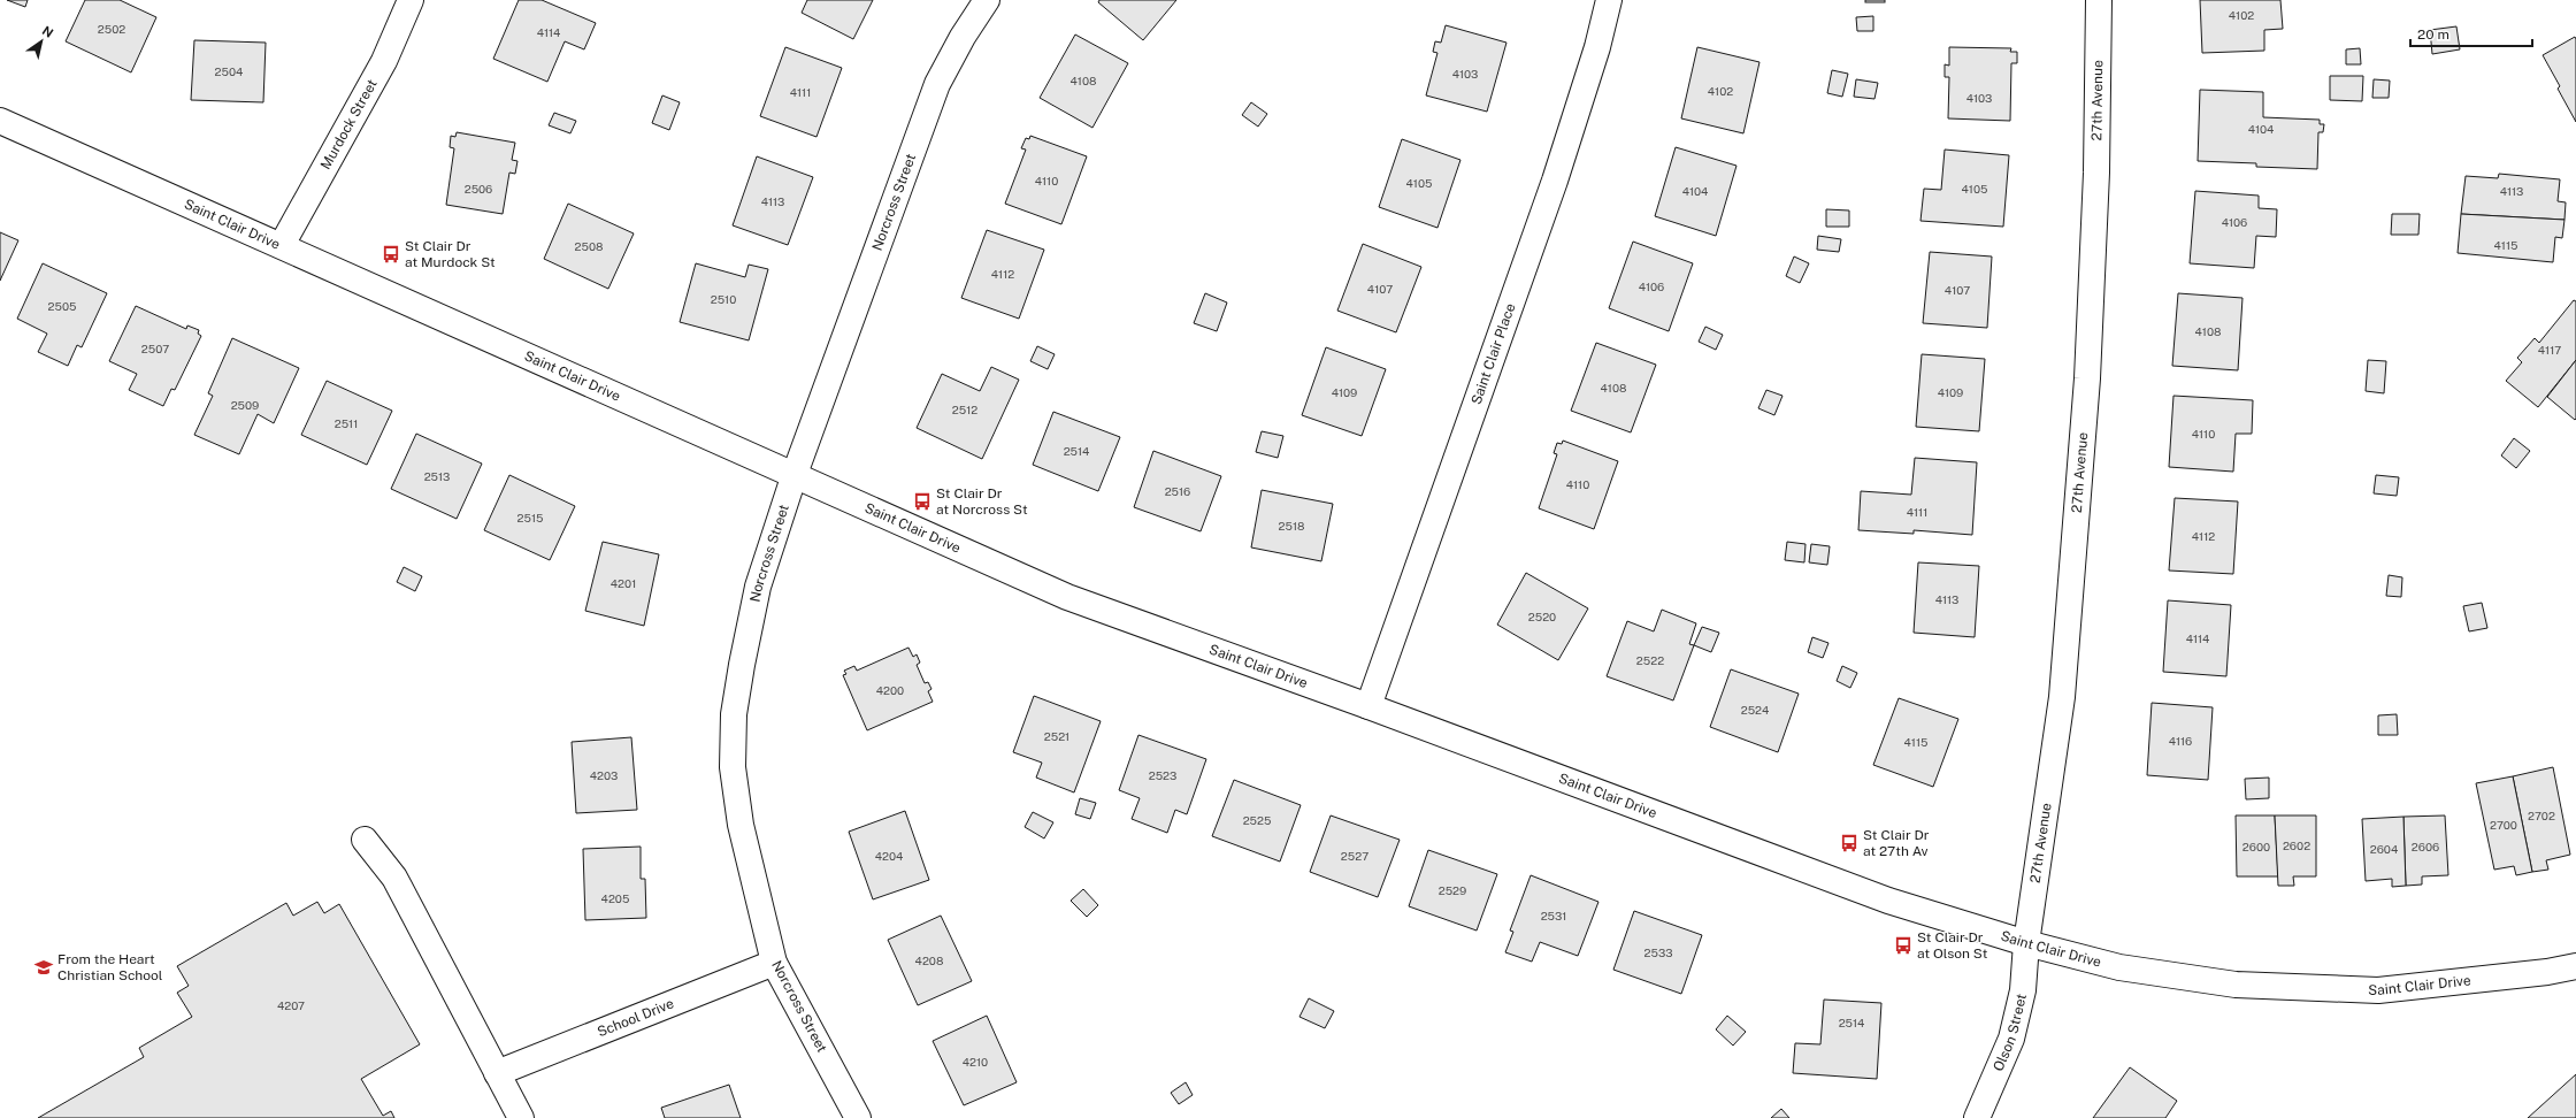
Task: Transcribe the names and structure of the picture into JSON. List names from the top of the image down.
{
  "streets": {
    "street": [
      "27th Avenue",
      "Murdock Street",
      "Norcross Street",
      "Saint Clair Drive",
      "Saint Clair Place",
      "School Drive",
      "Olson Street"
    ]
  },
  "crossings": [
    ["27th Avenue", "Saint Clair Drive"],
    ["27th Avenue", "Olson Street"],
    ["Murdock Street", "Saint Clair Drive"],
    ["Norcross Street", "Saint Clair Drive"],
    ["Norcross Street", "School Drive"],
    ["Saint Clair Drive", "Saint Clair Place"],
    ["Saint Clair Drive", "Olson Street"]
  ],
  "places": {
    "bus stop": [
      "St Clair Dr at Murdock St",
      "St Clair Dr at Norcross St",
      "St Clair Dr at 27th Av",
      "St Clair Dr at Olson St"
    ],
    "school or university": ["From the Heart Christian School"]
  },
  "house_numbers": [
    "4102",
    "2502",
    "4114",
    "2504",
    "4103",
    "4108",
    "4102",
    "4111",
    "4103",
    "4104",
    "4110",
    "4105",
    "2506",
    "4105",
    "4104",
    "4113",
    "4113",
    "4106",
    "4115",
    "2508",
    "4112",
    "4106",
    "4107",
    "4107",
    "2510",
    "2505",
    "4108",
    "2507",
    "4117",
    "4108",
    "4109",
    "4109",
    "2509",
    "2512",
    "2511",
    "4110",
    "2514",
    "2513",
    "4110",
    "2516",
    "4111",
    "2515",
    "2518",
    "4112",
    "4201",
    "4113",
    "2520",
    "4114",
    "2522",
    "4200",
    "2524",
    "2521",
    "4116",
    "4115",
    "4203",
    "2523",
    "2702",
    "2525",
    "2700",
    "2602",
    "2600",
    "2606",
    "2604",
    "4204",
    "2527",
    "2529",
    "4205",
    "2531",
    "2533",
    "4208",
    "4207",
    "2514",
    "4210"
  ],
  "scale_bar": "20 m",
  "north": "top right"
}
